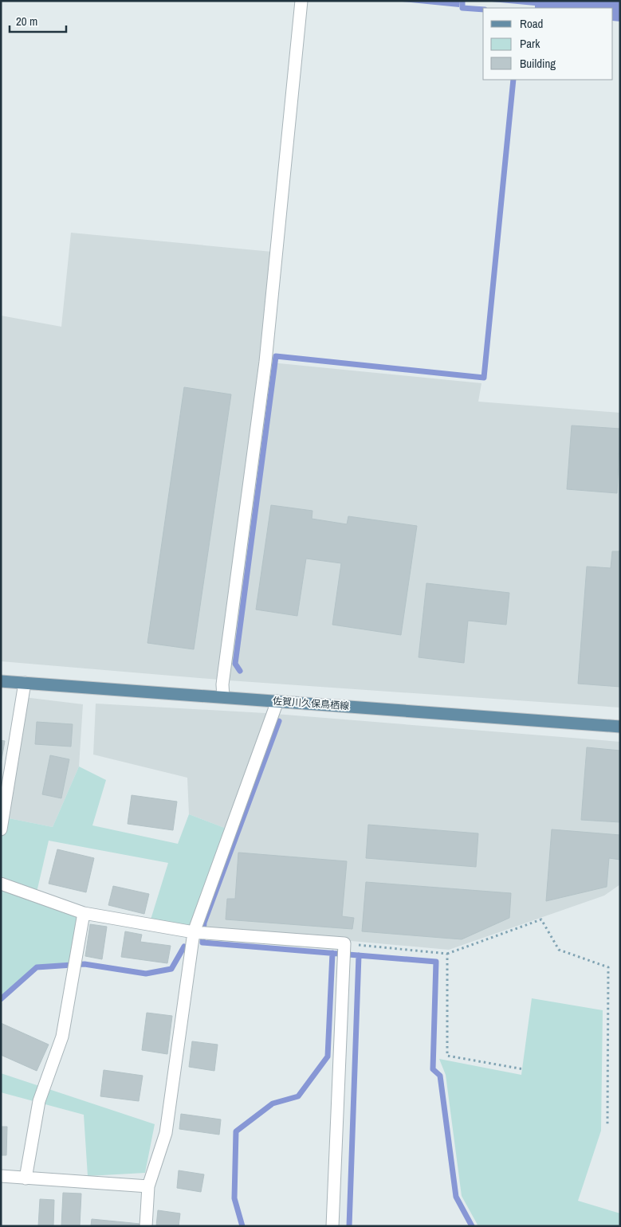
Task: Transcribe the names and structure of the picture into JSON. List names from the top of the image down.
{
  "streets": {
    "main road": ["佐賀川久保鳥栖線"]
  },
  "legend": ["Road", "Park", "Building"],
  "scale_bar": "20 m"
}
